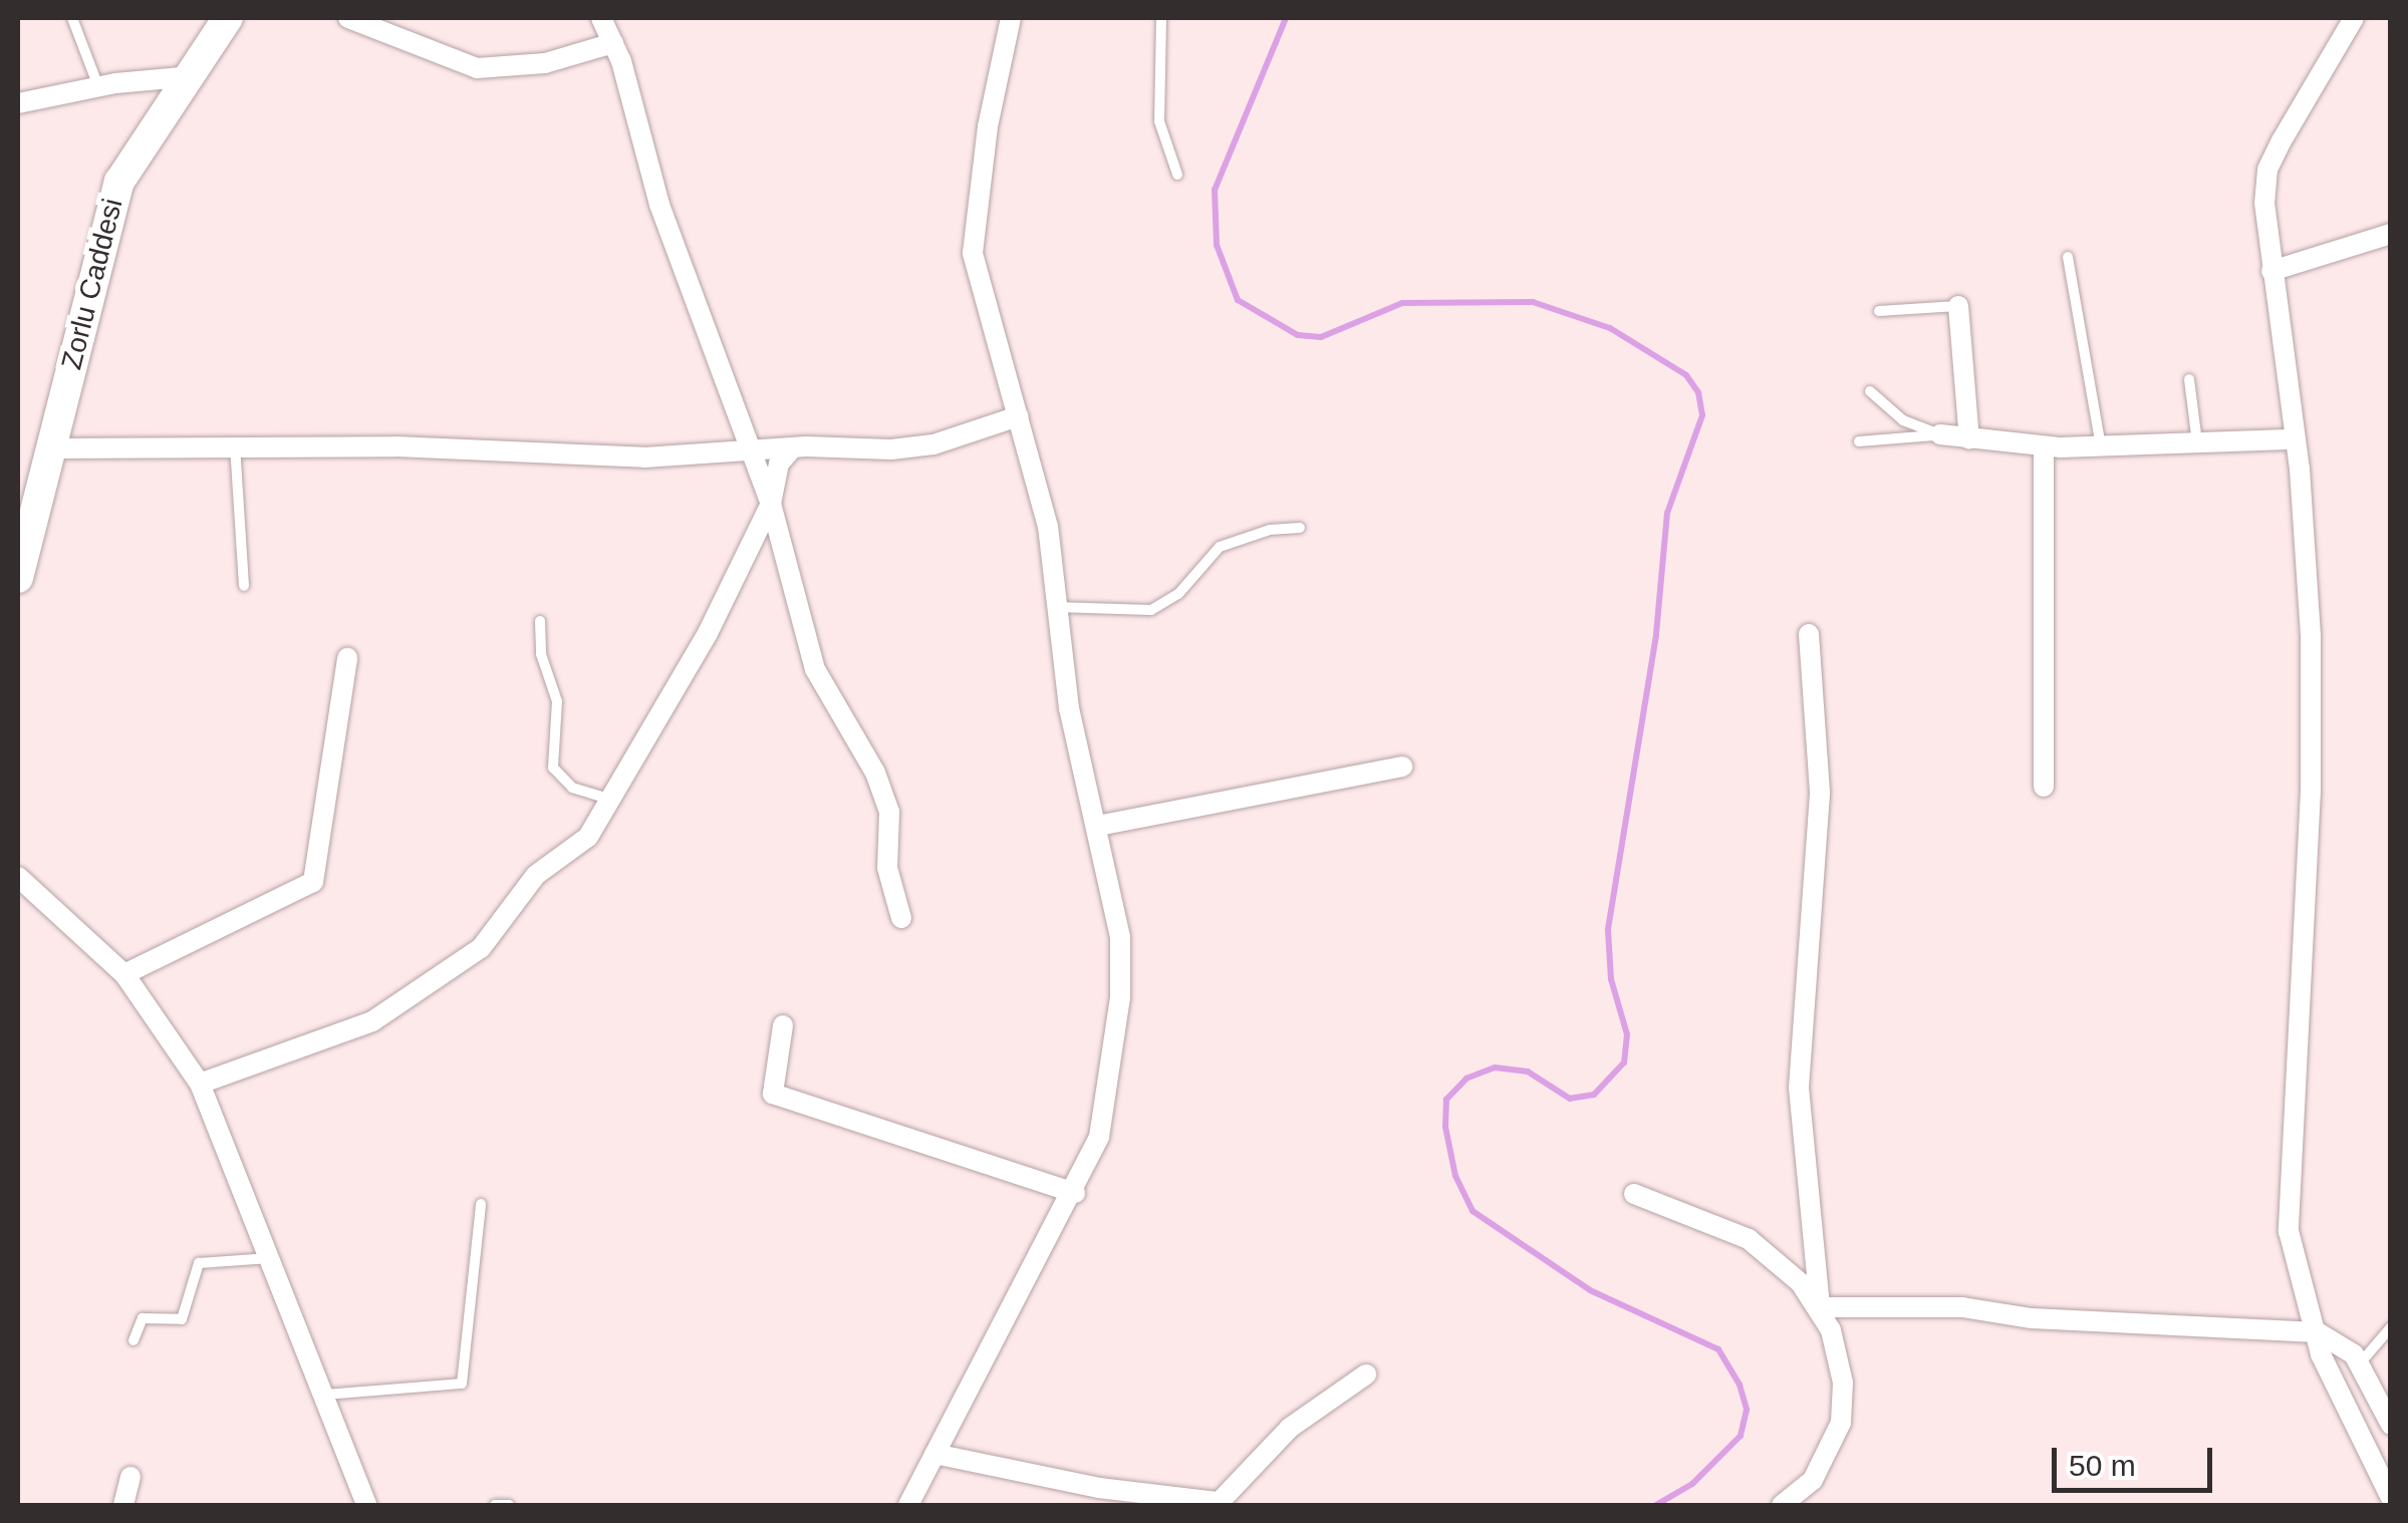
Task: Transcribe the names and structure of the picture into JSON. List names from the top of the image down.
{
  "streets": {
    "street": ["Zorlu Caddesi"]
  },
  "scale_bar": "50 m"
}
